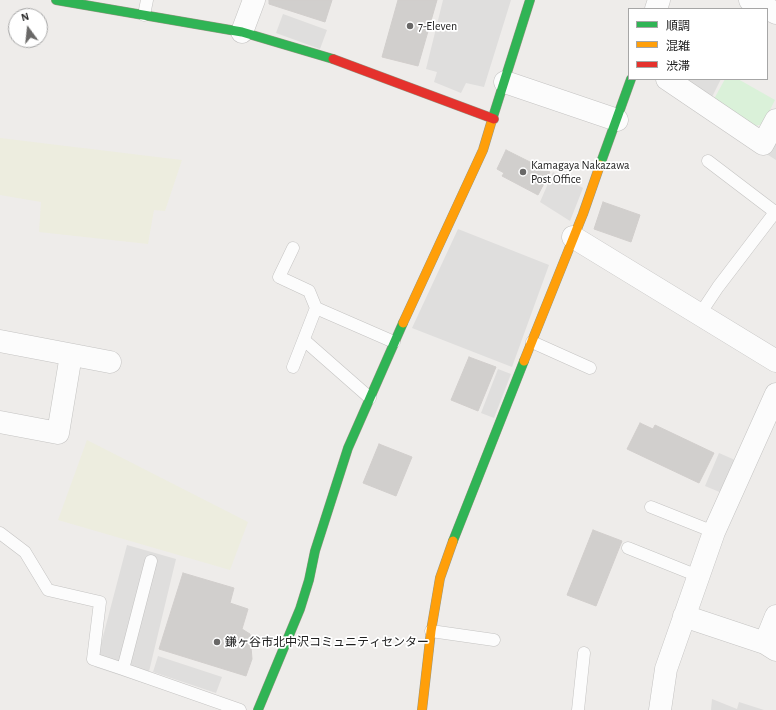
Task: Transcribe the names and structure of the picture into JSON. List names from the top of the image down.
{
  "places": ["7-Eleven", "Kamagaya Nakazawa Post Office", "鎌ヶ谷市北中沢コミュニティセンター"],
  "legend": ["順調", "混雑", "渋滞"],
  "north": "top"
}
